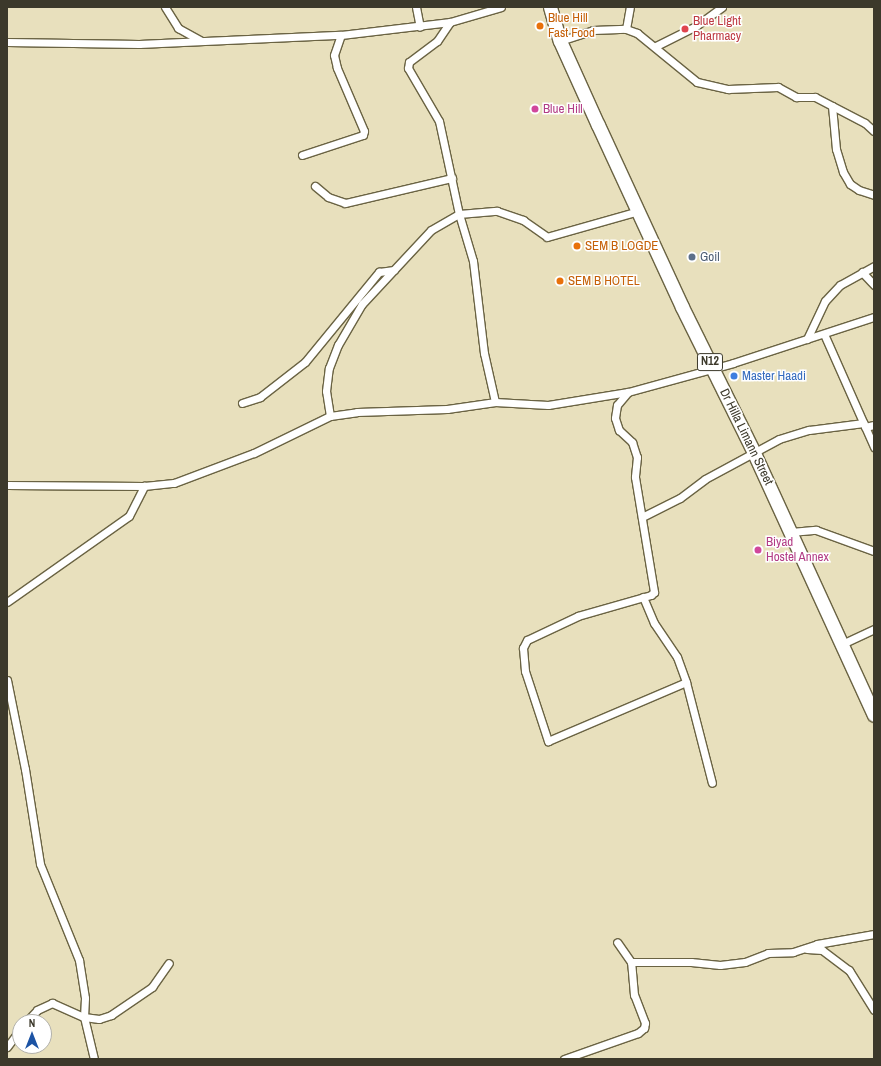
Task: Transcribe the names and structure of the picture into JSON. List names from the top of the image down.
{
  "streets": {
    "highway": ["N12", "Dr Hilla Limann Street"]
  },
  "places": [
    "Blue Hill Fast Food",
    "Blue Light Pharmacy",
    "Blue Hill",
    "SEM B LOGDE",
    "Goil",
    "SEM B HOTEL",
    "Master Haadi",
    "Biyad Hostel Annex"
  ],
  "north": "top"
}
